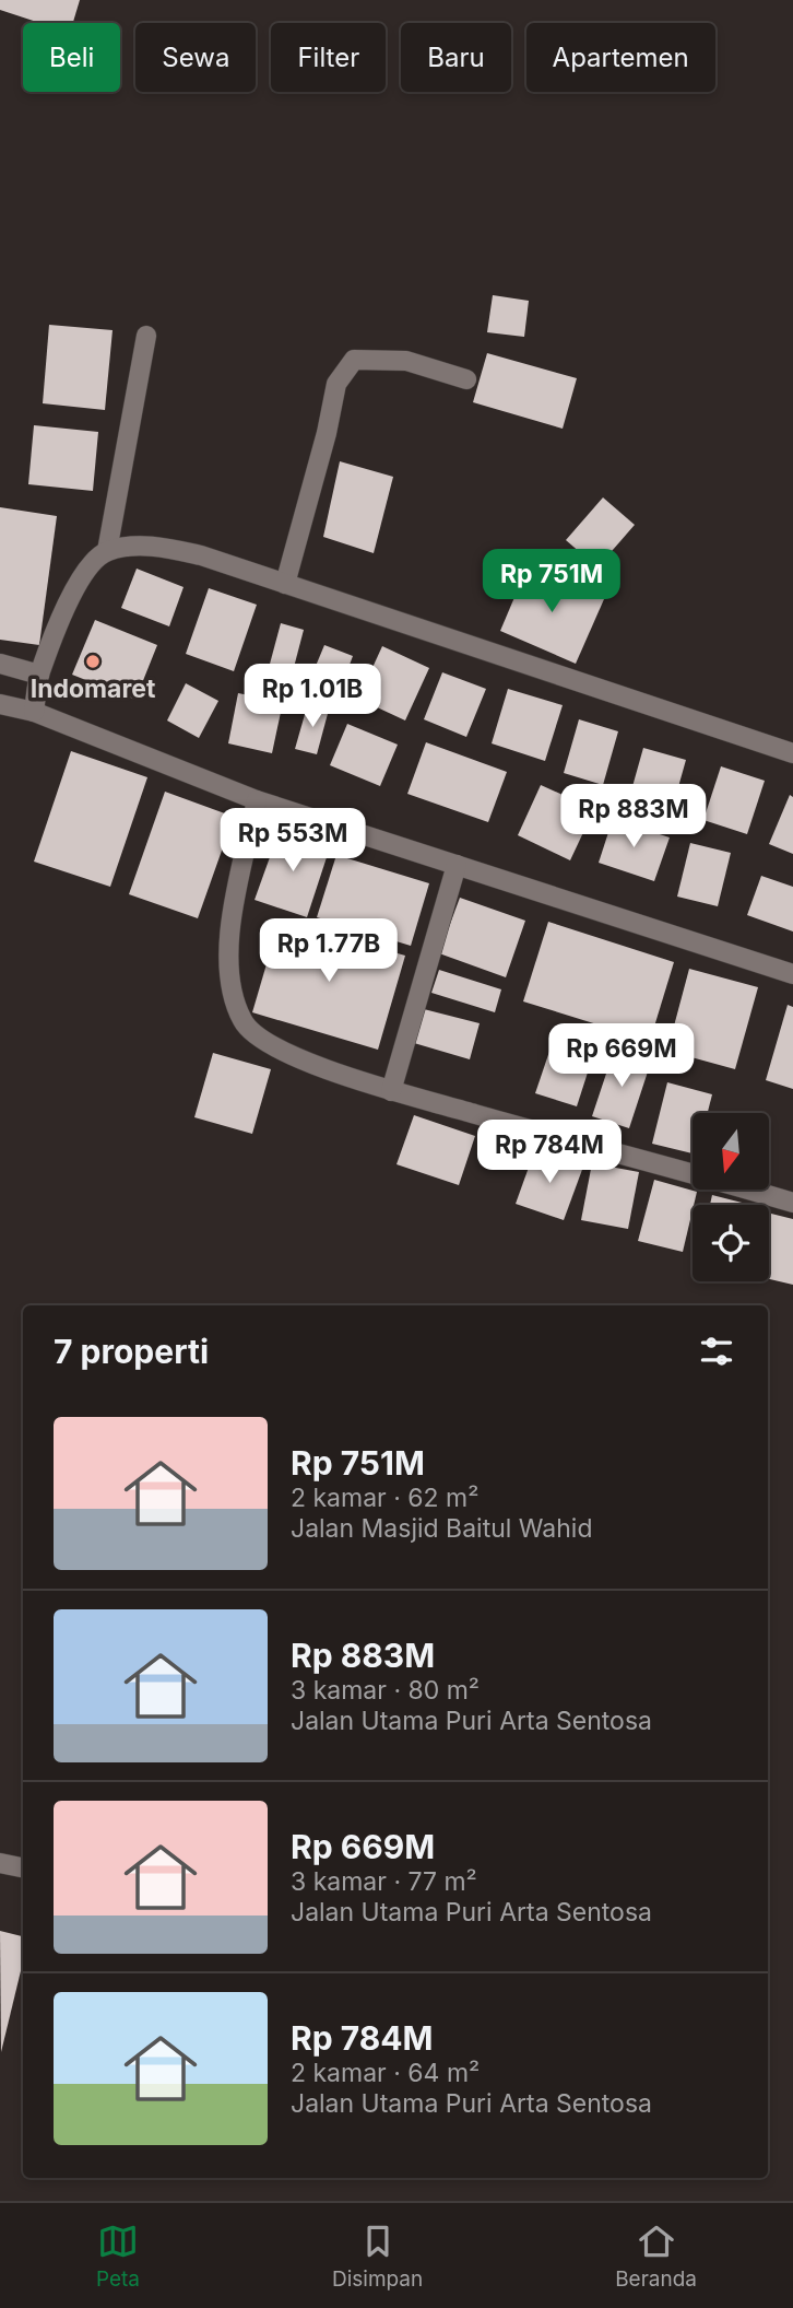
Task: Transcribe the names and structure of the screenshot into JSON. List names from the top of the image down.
{
  "places": ["Indomaret"],
  "north": "bottom",
  "page": {
    "chip": [
      "Beli",
      "Sewa",
      "Filter",
      "Baru",
      "Apartemen"
    ],
    "price": [
      "Rp 751M",
      "Rp 1.01B",
      "Rp 883M",
      "Rp 553M",
      "Rp 1.77B",
      "Rp 669M",
      "Rp 784M"
    ],
    "heading": "7 properti",
    "list": [
      {
        "name": "Rp 751M",
        "note": "2 kamar · 62 m² · Jalan Masjid Baitul Wahid"
      },
      {
        "name": "Rp 883M",
        "note": "3 kamar · 80 m² · Jalan Utama Puri Arta Sentosa"
      },
      {
        "name": "Rp 669M",
        "note": "3 kamar · 77 m² · Jalan Utama Puri Arta Sentosa"
      },
      {
        "name": "Rp 784M",
        "note": "2 kamar · 64 m² · Jalan Utama Puri Arta Sentosa"
      }
    ],
    "tabs": ["Peta", "Disimpan", "Beranda"]
  }
}
